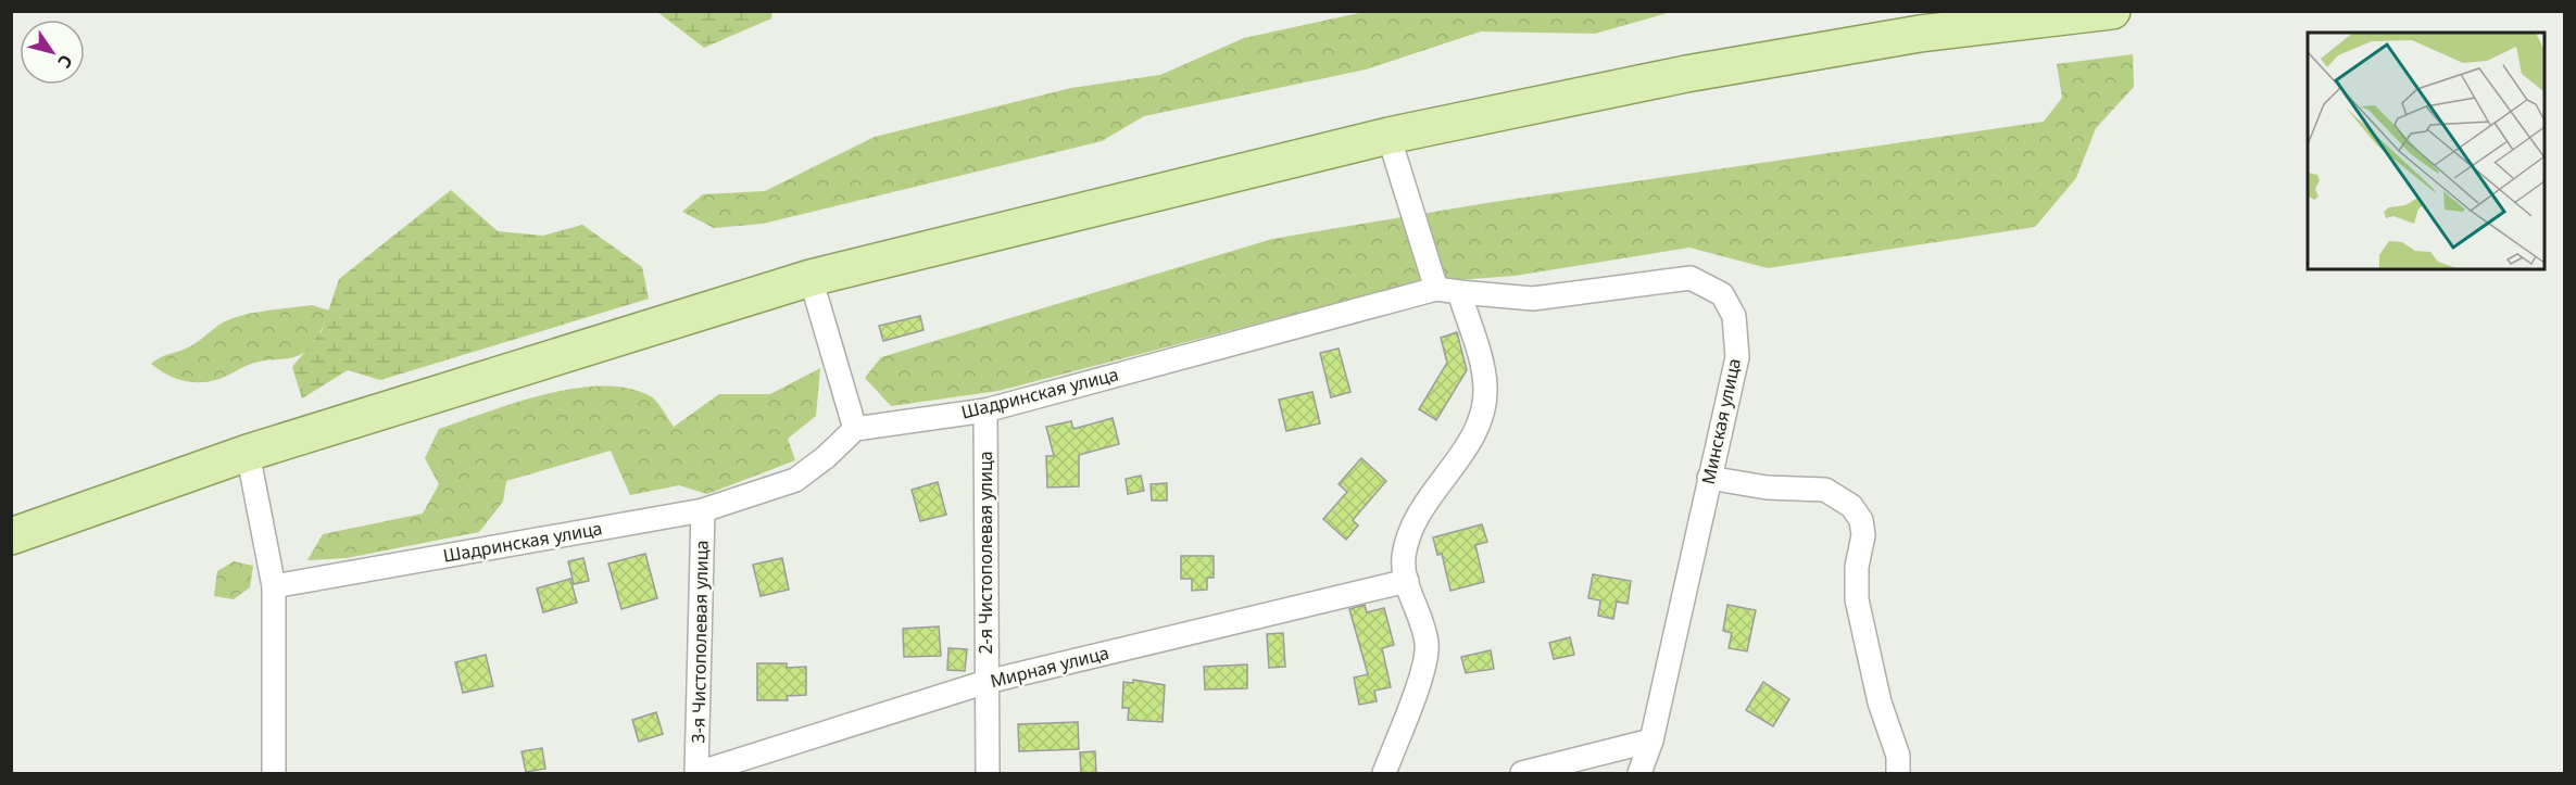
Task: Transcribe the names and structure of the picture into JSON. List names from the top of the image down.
{
  "streets": {
    "street": [
      "Шадринская улица",
      "Минская улица",
      "2-я Чистополевая улица",
      "3-я Чистополевая улица",
      "Мирная улица"
    ]
  },
  "crossings": [
    ["Шадринская улица", "Минская улица"],
    ["Шадринская улица", "2-я Чистополевая улица"],
    ["Шадринская улица", "3-я Чистополевая улица"],
    ["2-я Чистополевая улица", "Мирная улица"],
    ["3-я Чистополевая улица", "Мирная улица"]
  ],
  "north": "bottom right"
}
